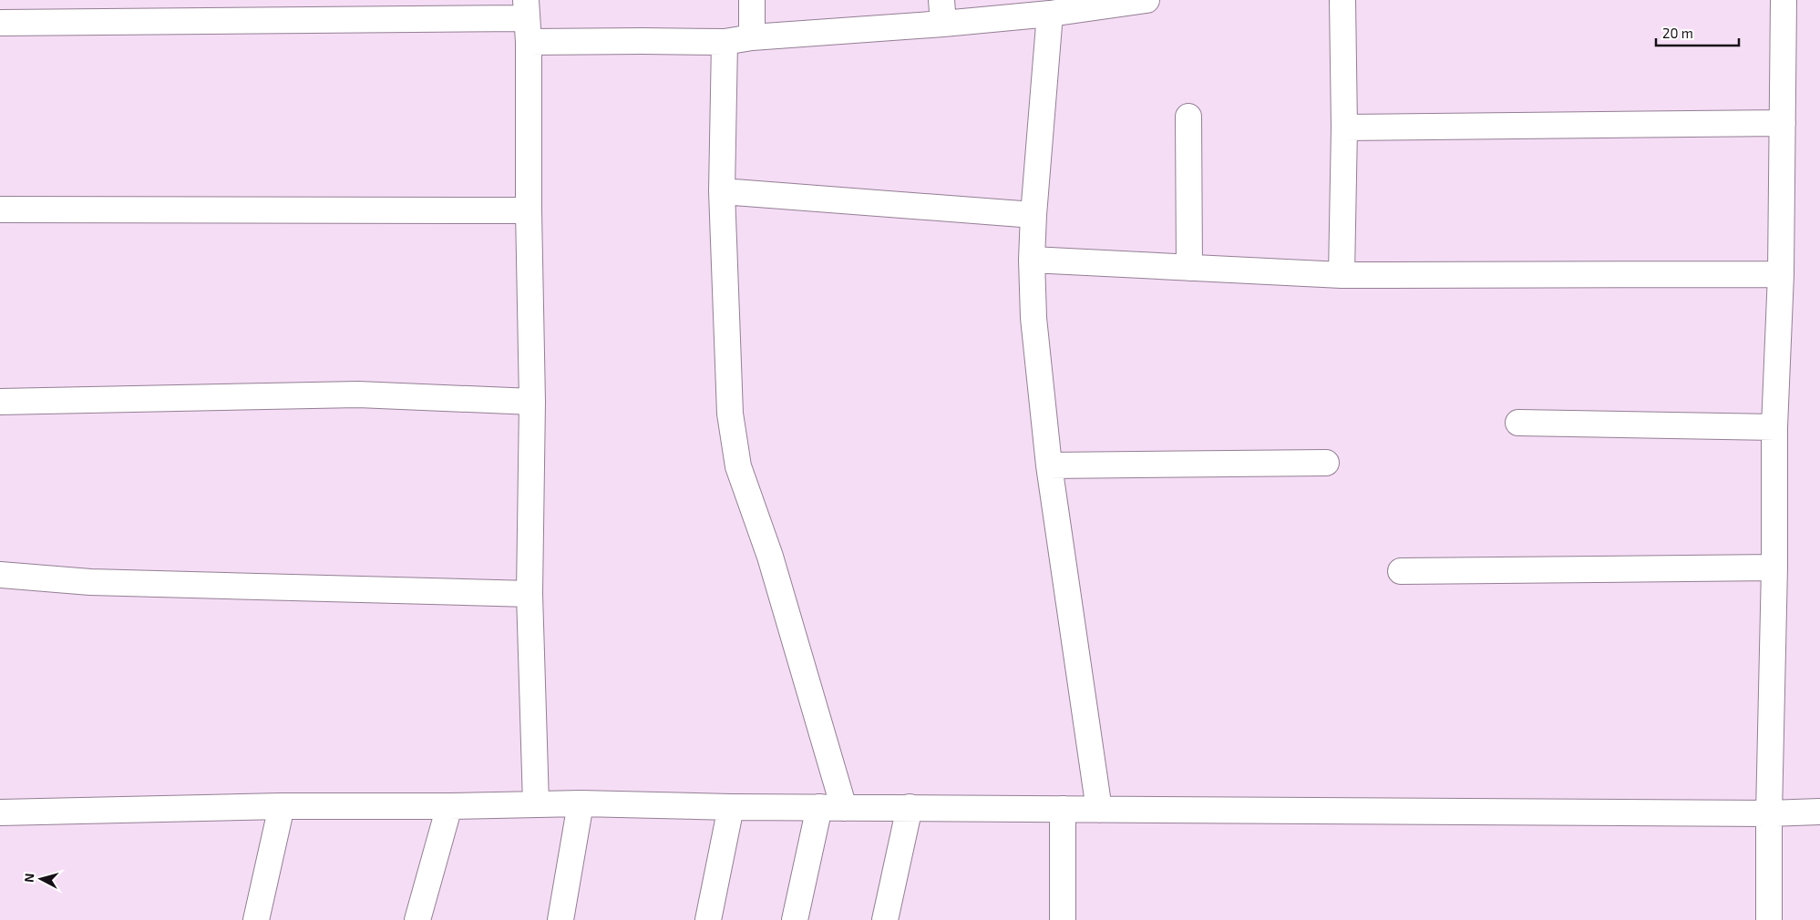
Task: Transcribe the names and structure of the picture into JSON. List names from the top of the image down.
{
  "scale_bar": "20 m",
  "north": "left"
}
